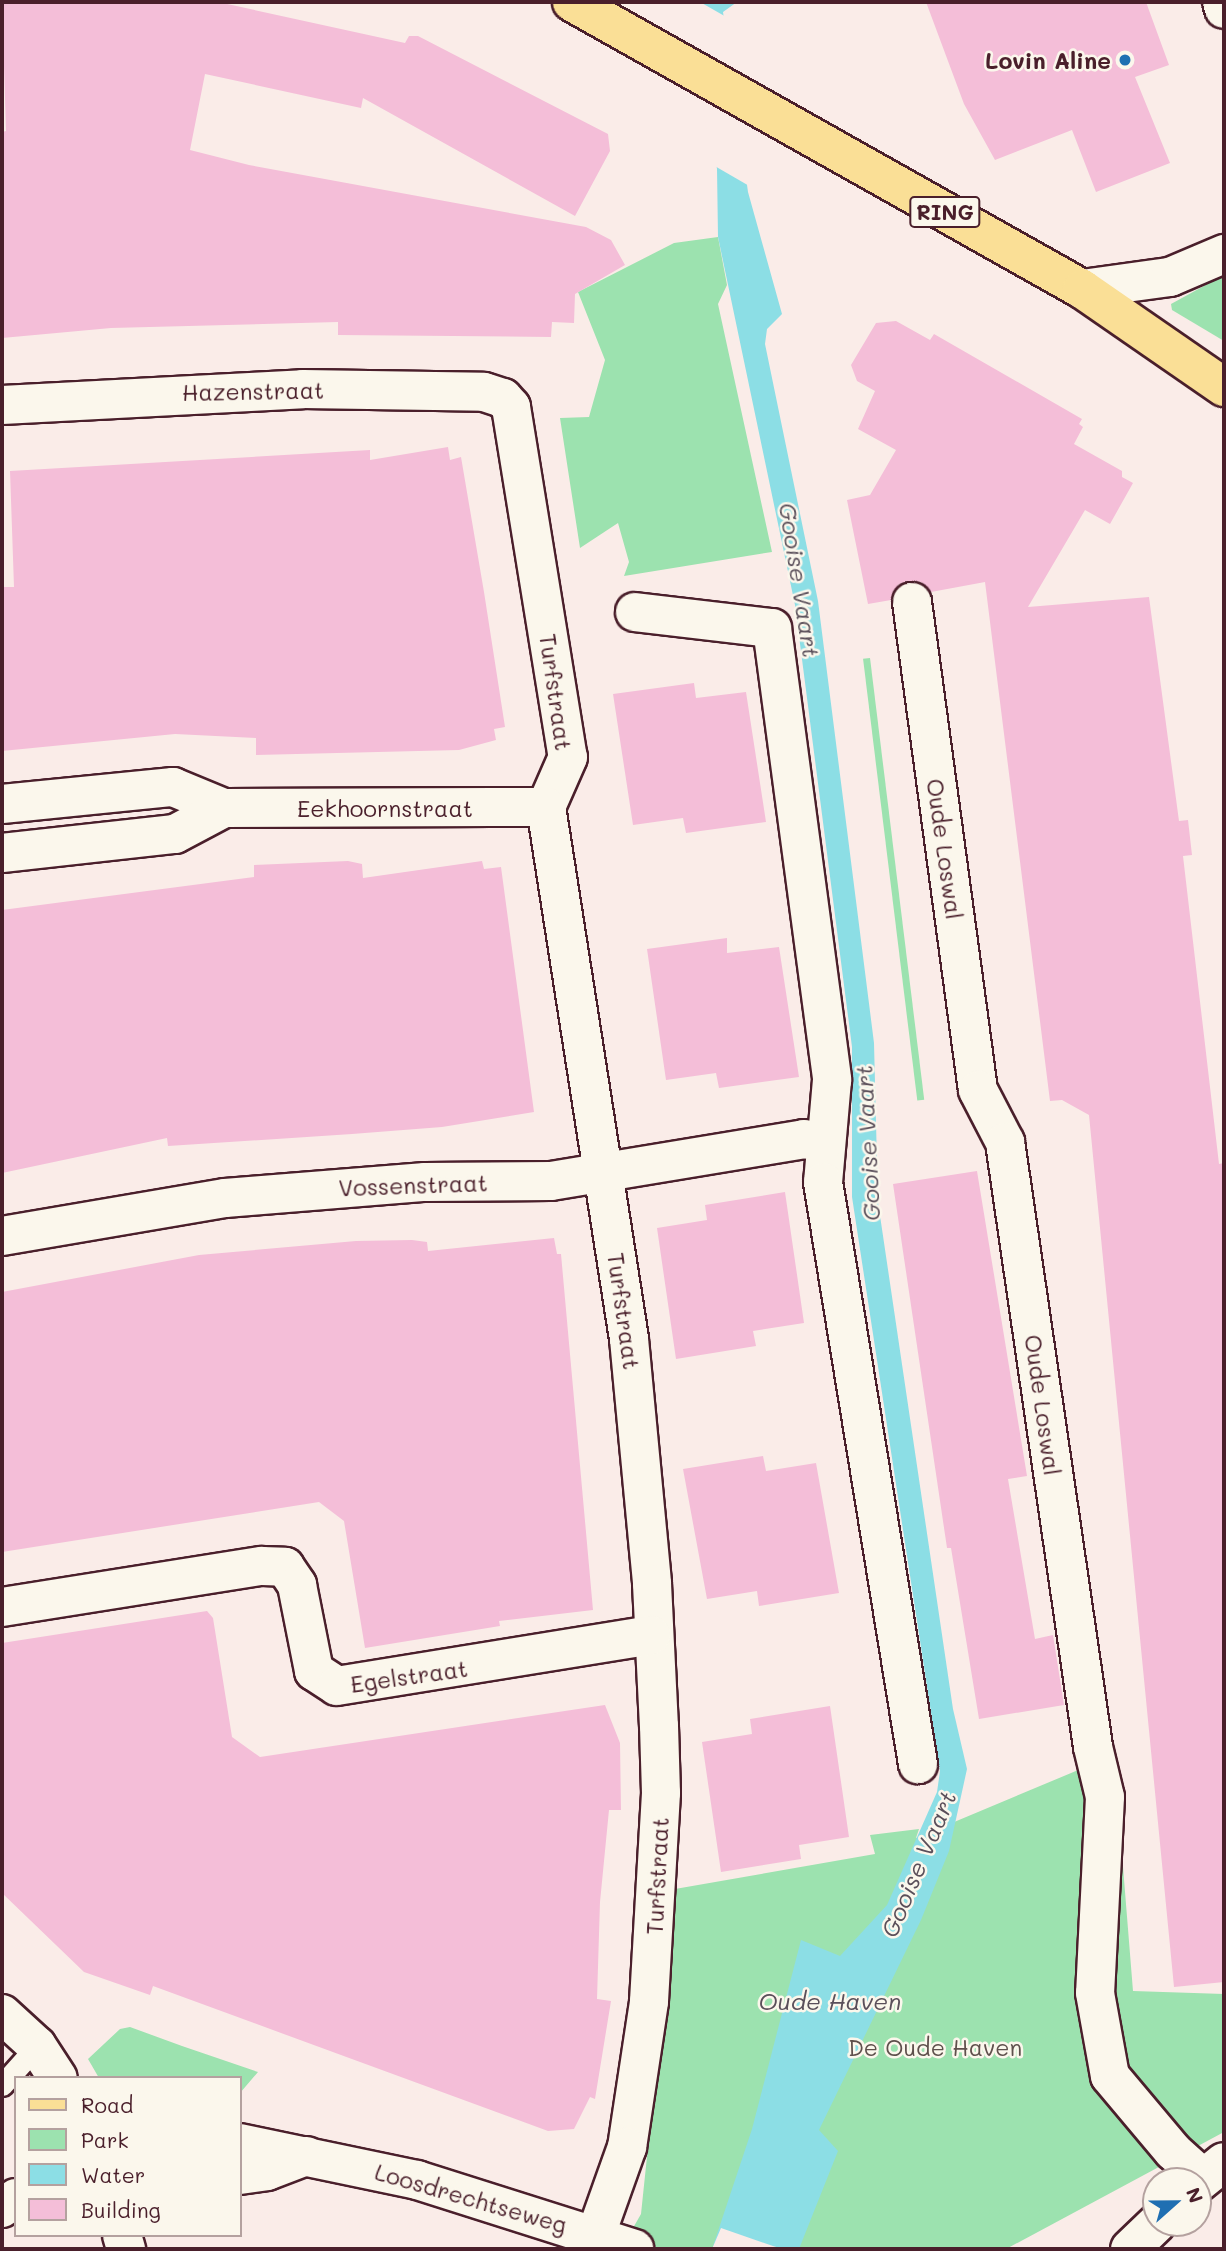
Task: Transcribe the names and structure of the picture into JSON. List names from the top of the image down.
{
  "streets": {
    "main road": ["RING"],
    "street": [
      "Hazenstraat",
      "Turfstraat",
      "Eekhoornstraat",
      "Oude Loswal",
      "Vossenstraat",
      "Egelstraat",
      "Loosdrechtseweg"
    ]
  },
  "crossings": [
    ["Hazenstraat", "Turfstraat"],
    ["Turfstraat", "Eekhoornstraat"],
    ["Turfstraat", "Vossenstraat"],
    ["Turfstraat", "Egelstraat"],
    ["Turfstraat", "Loosdrechtseweg"]
  ],
  "water": ["Gooise Vaart", "Oude Haven"],
  "parks": ["De Oude Haven"],
  "places": ["Lovin Aline"],
  "legend": [
    "Road",
    "Park",
    "Water",
    "Building"
  ],
  "north": "right"
}
